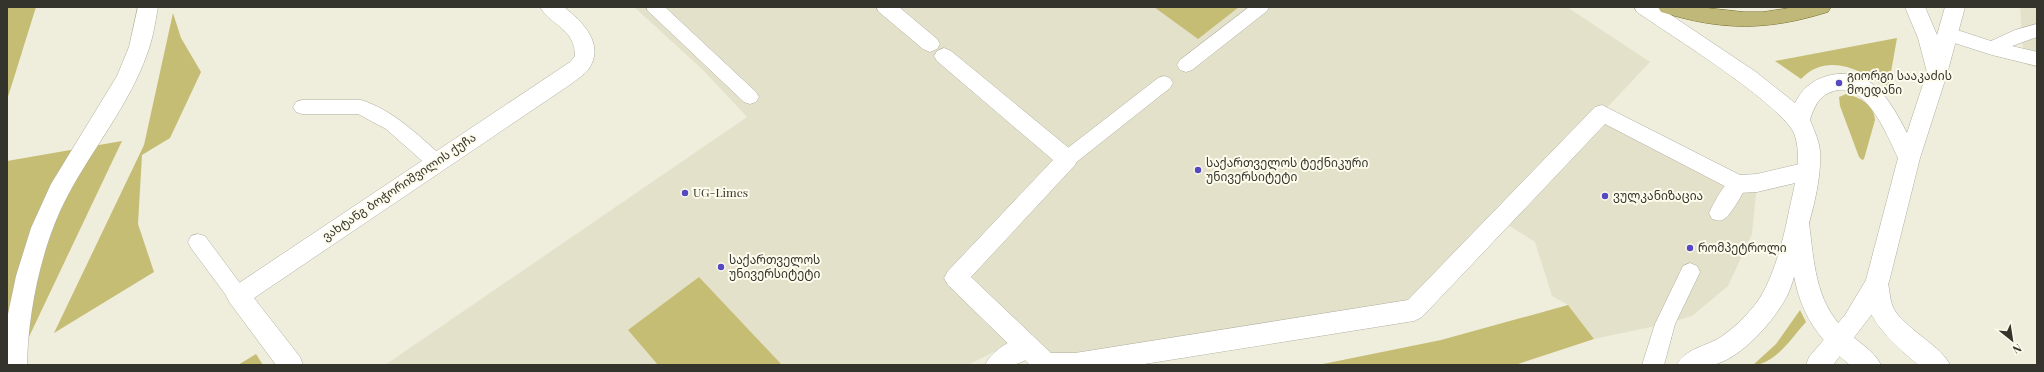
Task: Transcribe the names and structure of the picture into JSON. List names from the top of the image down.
{
  "streets": {
    "street": ["ვახტანგ ბოჭორიშვილის ქუჩა"]
  },
  "places": [
    "გიორგი სააკაძის მოედანი",
    "საქართველოს ტექნიკური უნივერსიტეტი",
    "UG-Limes",
    "ვულკანიზაცია",
    "რომპეტროლი",
    "საქართველოს უნივერსიტეტი"
  ],
  "north": "bottom right"
}
